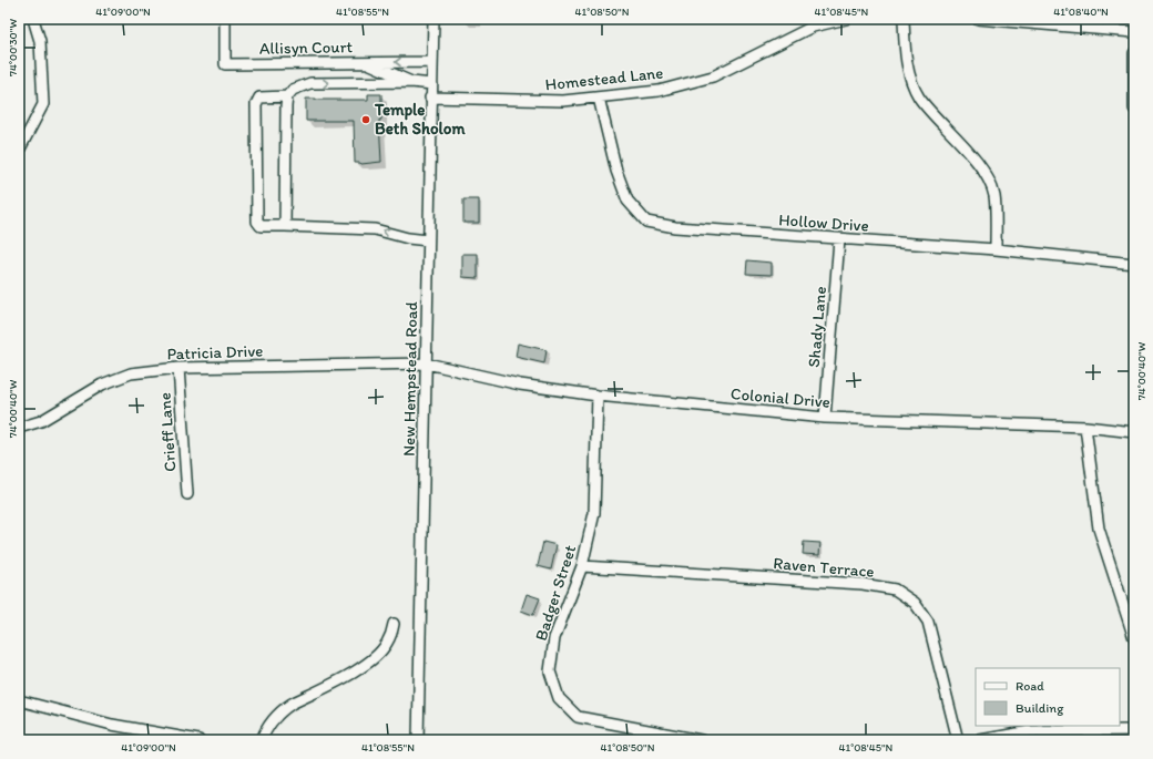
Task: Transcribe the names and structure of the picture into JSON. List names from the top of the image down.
{
  "streets": {
    "street": [
      "Allisyn Court",
      "Homestead Lane",
      "Hollow Drive",
      "Shady Lane",
      "Patricia Drive",
      "New Hempstead Road",
      "Colonial Drive",
      "Crieff Lane",
      "Raven Terrace",
      "Badger Street"
    ]
  },
  "crossings": [
    ["Allisyn Court", "New Hempstead Road"],
    ["Homestead Lane", "Hollow Drive"],
    ["Homestead Lane", "New Hempstead Road"],
    ["Hollow Drive", "Shady Lane"],
    ["Shady Lane", "Colonial Drive"],
    ["Patricia Drive", "New Hempstead Road"],
    ["Patricia Drive", "Colonial Drive"],
    ["Patricia Drive", "Crieff Lane"],
    ["New Hempstead Road", "Colonial Drive"],
    ["Colonial Drive", "Badger Street"],
    ["Raven Terrace", "Badger Street"]
  ],
  "places": ["Temple Beth Sholom"],
  "legend": ["Road", "Building"],
  "coordinates": [
    "41°09'00\"N",
    "41°08'55\"N",
    "41°08'50\"N",
    "41°08'45\"N",
    "41°08'40\"N",
    "74°00'30\"W",
    "74°00'40\"W"
  ]
}
